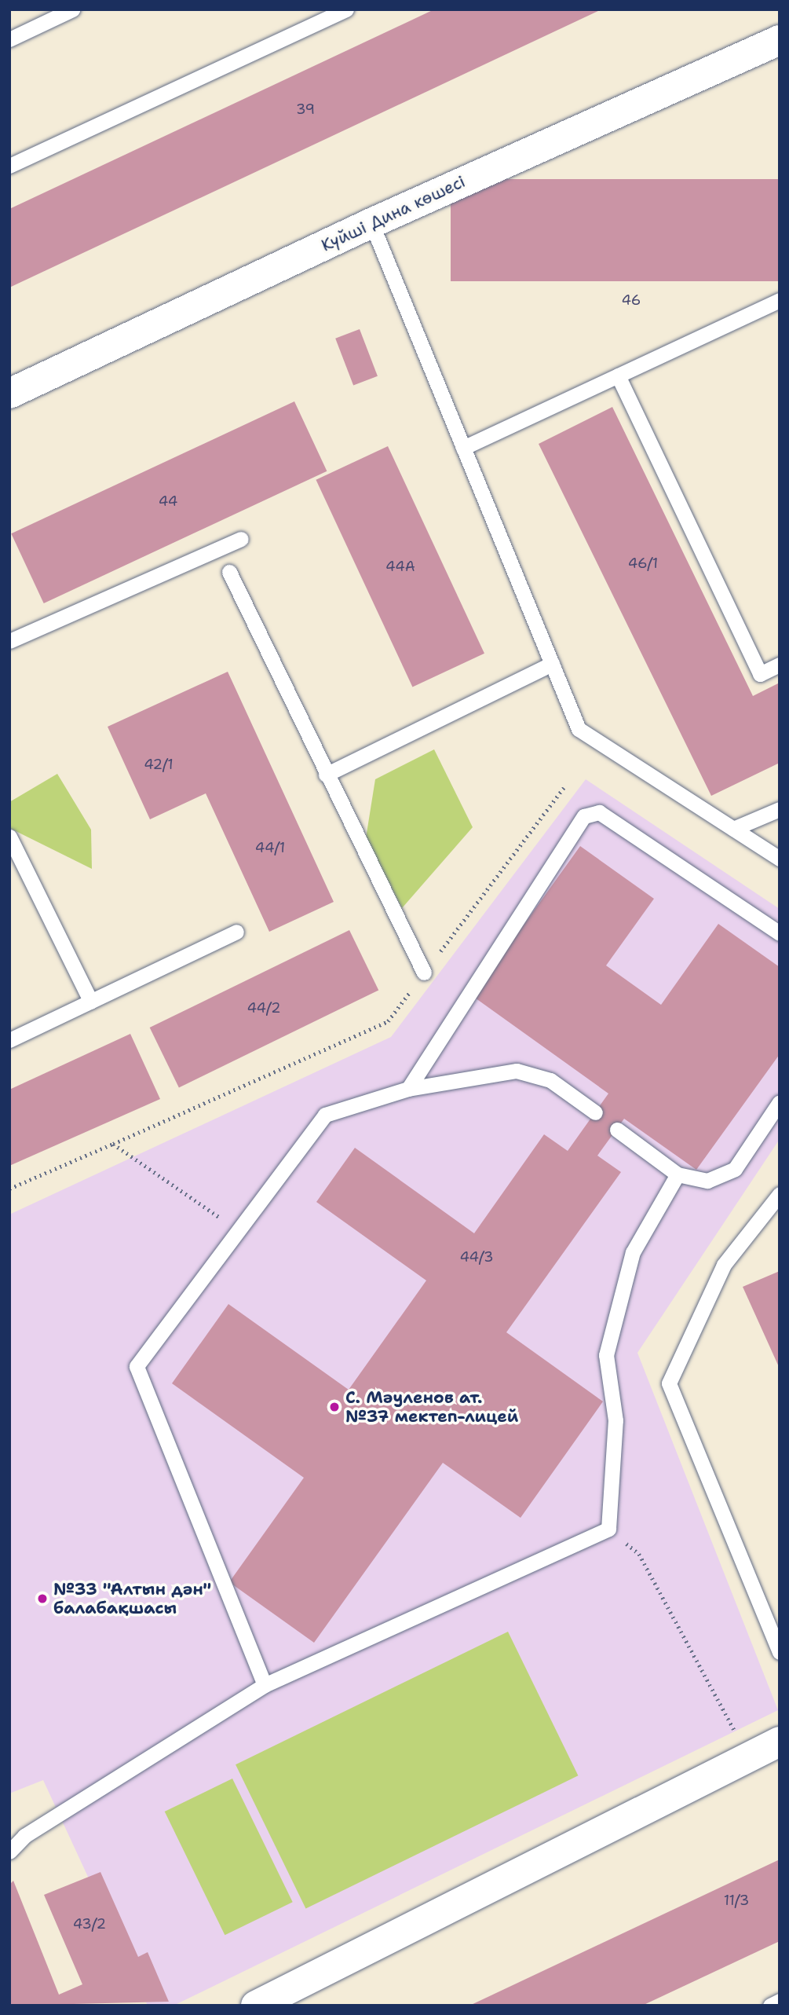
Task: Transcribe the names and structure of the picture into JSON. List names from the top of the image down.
{
  "streets": {
    "street": ["Күйші Дина көшесі"]
  },
  "places": ["С. Мәуленов ат. №37 мектеп-лицей", "№33 \"Алтын дән\" балабақшасы"],
  "house_numbers": [
    "39",
    "46",
    "44",
    "46/1",
    "44А",
    "42/1",
    "44/1",
    "44/2",
    "44/3",
    "11/3",
    "43/2"
  ]
}
